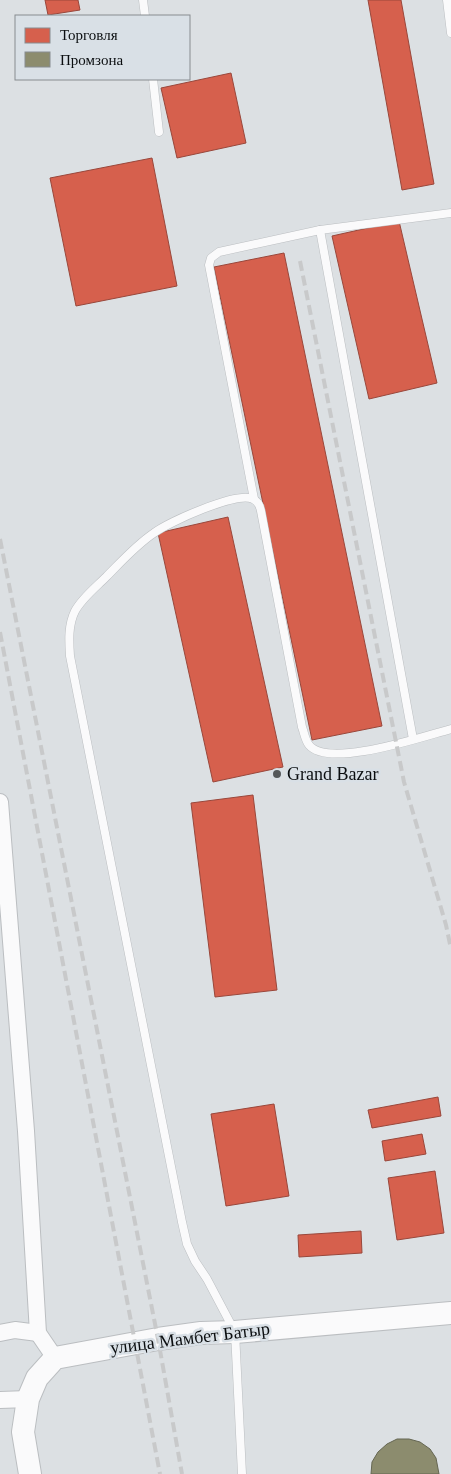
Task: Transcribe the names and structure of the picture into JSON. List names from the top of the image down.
{
  "streets": {
    "main road": ["улица Мамбет Батыр"]
  },
  "places": ["Grand Bazar"],
  "legend": ["Торговля", "Промзона"]
}
